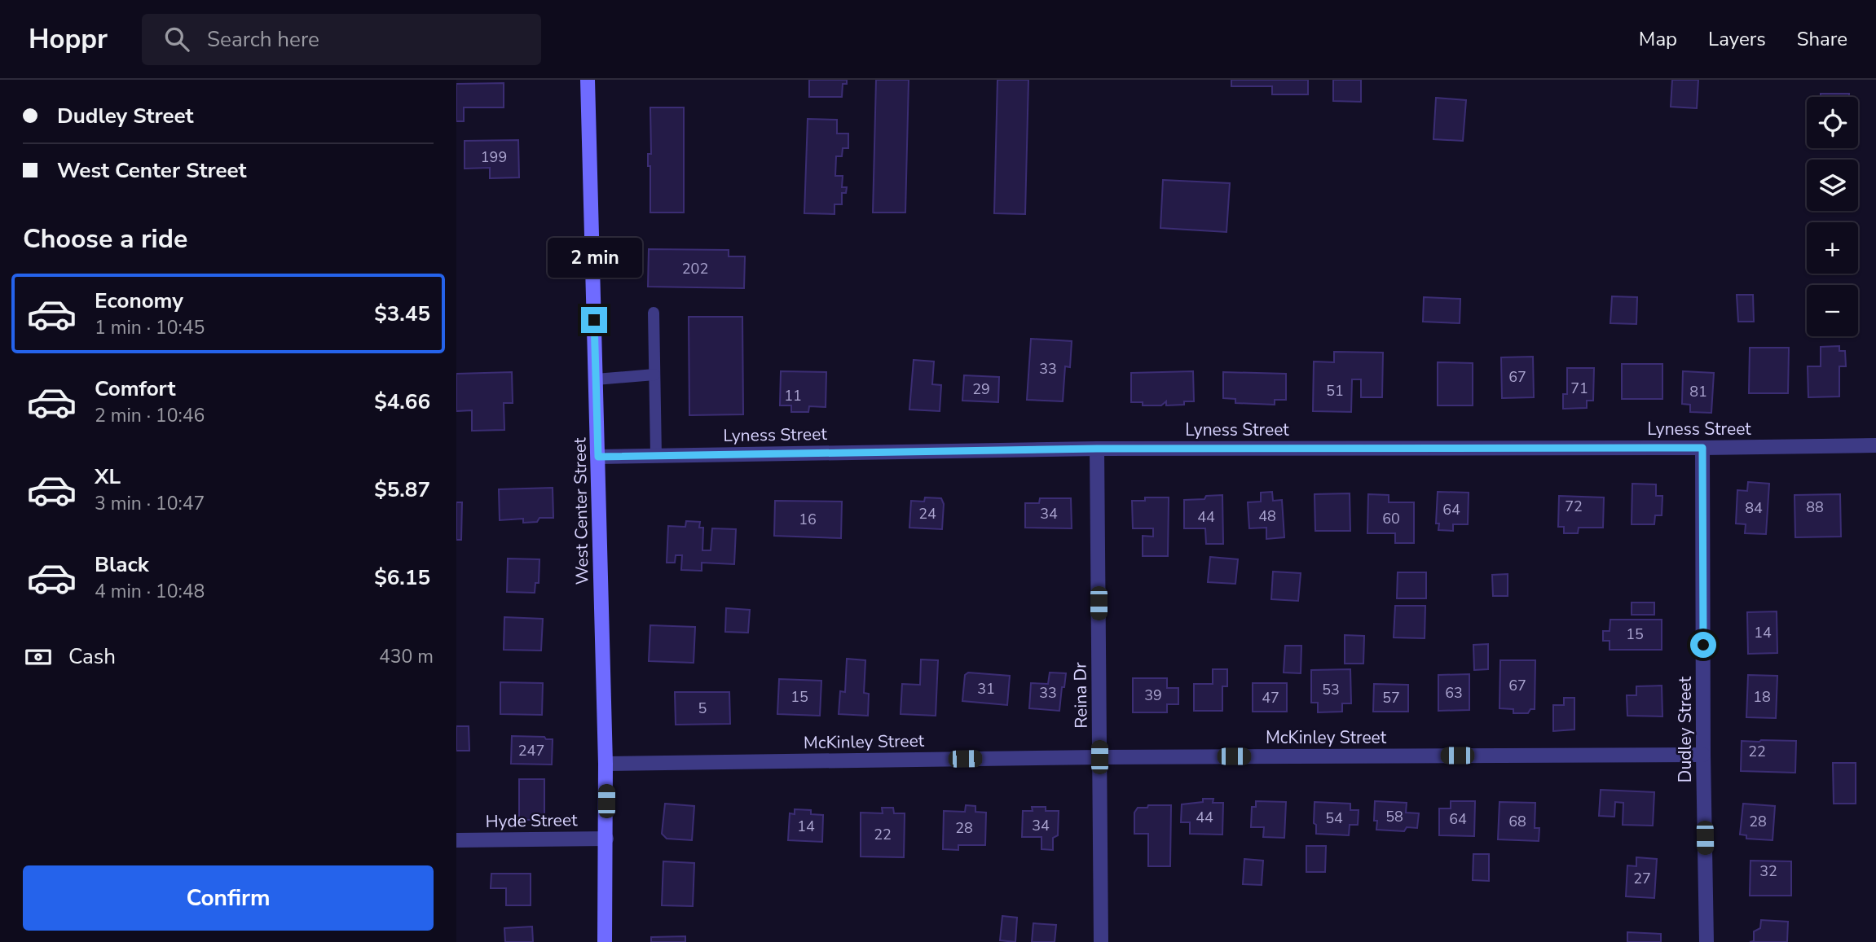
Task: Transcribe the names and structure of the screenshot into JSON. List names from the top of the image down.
{
  "streets": {
    "main road": ["West Center Street"],
    "street": [
      "Lyness Street",
      "Reina Dr",
      "Dudley Street",
      "McKinley Street",
      "Hyde Street"
    ]
  },
  "crossings": [
    ["Lyness Street", "West Center Street"],
    ["Lyness Street", "Reina Dr"],
    ["Lyness Street", "Dudley Street"],
    ["West Center Street", "McKinley Street"],
    ["West Center Street", "Hyde Street"],
    ["Reina Dr", "McKinley Street"],
    ["Dudley Street", "McKinley Street"]
  ],
  "house_numbers": [
    "199",
    "202",
    "33",
    "67",
    "71",
    "29",
    "51",
    "81",
    "11",
    "72",
    "88",
    "84",
    "64",
    "24",
    "34",
    "48",
    "44",
    "60",
    "16",
    "14",
    "15",
    "67",
    "31",
    "53",
    "33",
    "63",
    "39",
    "15",
    "18",
    "47",
    "57",
    "5",
    "247",
    "22",
    "58",
    "44",
    "54",
    "64",
    "68",
    "28",
    "34",
    "14",
    "28",
    "22",
    "32",
    "27"
  ],
  "page": {
    "header": "Hoppr",
    "search": "Search here",
    "nav": ["Map", "Layers", "Share"],
    "banner": ["Dudley Street", "West Center Street"],
    "map_buttons": ["+", "−"],
    "heading": "Choose a ride",
    "bubble": "2 min",
    "list": [
      {
        "name": "Economy",
        "note": "1 min · 10:45",
        "value": "$3.45"
      },
      {
        "name": "Comfort",
        "note": "2 min · 10:46",
        "value": "$4.66"
      },
      {
        "name": "XL",
        "note": "3 min · 10:47",
        "value": "$5.87"
      },
      {
        "name": "Black",
        "note": "4 min · 10:48",
        "value": "$6.15"
      }
    ],
    "pay": ["Cash", "430 m"],
    "buttons": "Confirm"
  }
}
